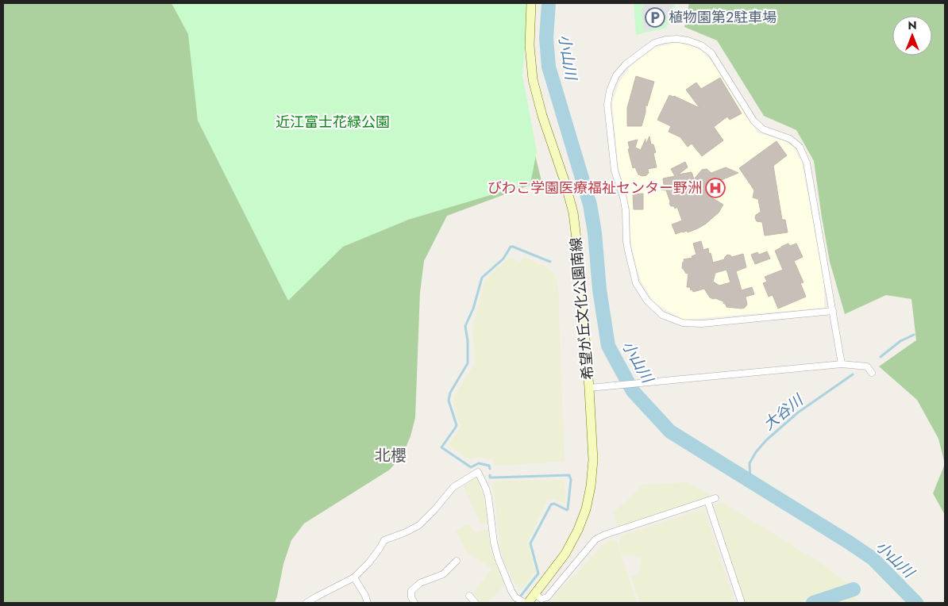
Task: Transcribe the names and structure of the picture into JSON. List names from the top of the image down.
{
  "streets": {
    "main road": ["希望が丘文化公園南線"]
  },
  "districts": ["北櫻"],
  "water": ["小山川", "大谷川"],
  "parks": ["近江富士花緑公園"],
  "places": {
    "parking": ["植物園第2駐車場"],
    "hospital": ["びわこ学園医療福祉センター野洲"]
  },
  "north": "top"
}
